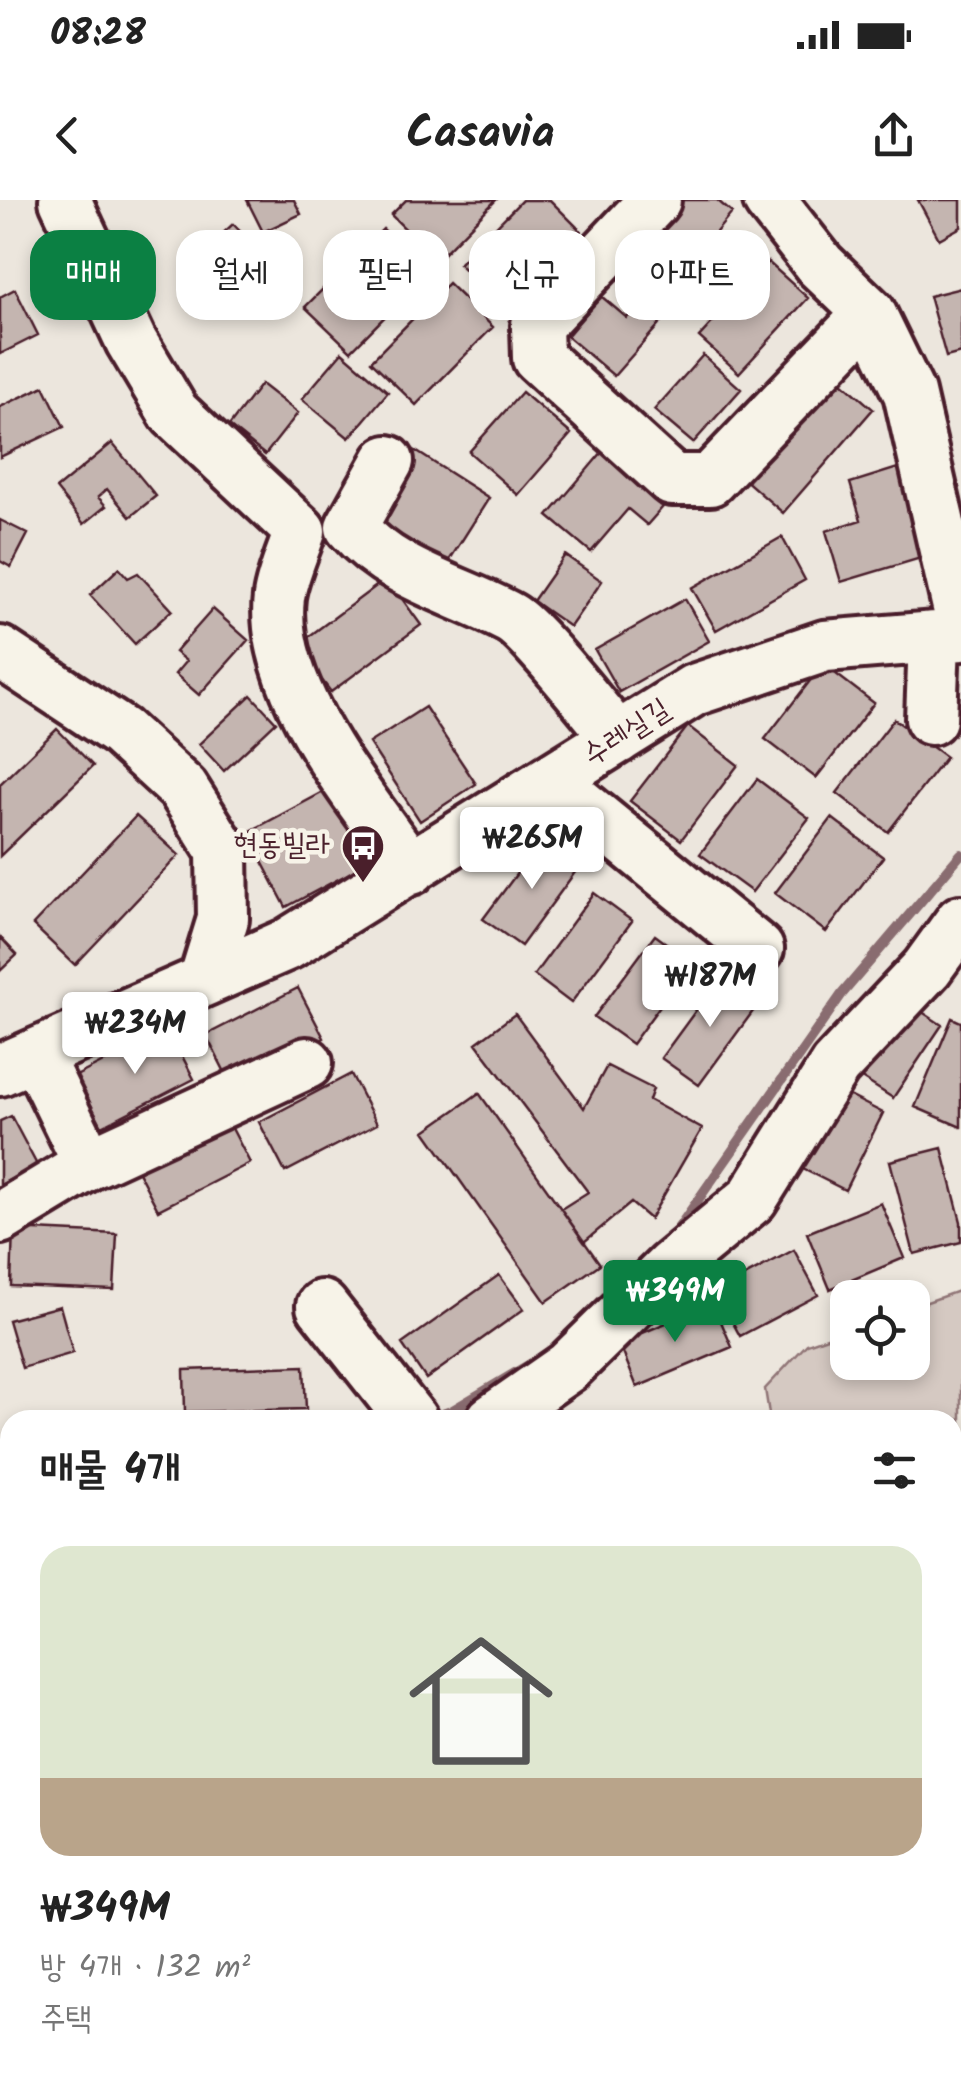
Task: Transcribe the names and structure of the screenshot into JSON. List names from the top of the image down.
{
  "streets": {
    "street": ["수레실길"]
  },
  "places": {
    "bus stop": ["현동빌라"]
  },
  "page": {
    "status": "08:28",
    "header": "Casavia",
    "chip": [
      "매매",
      "월세",
      "필터",
      "신규",
      "아파트"
    ],
    "price": [
      "₩265M",
      "₩187M",
      "₩234M",
      "₩349M"
    ],
    "heading": "매물 4개",
    "list": [
      {
        "name": "₩349M",
        "note": "방 4개 · 132 m² · 주택"
      }
    ]
  }
}
